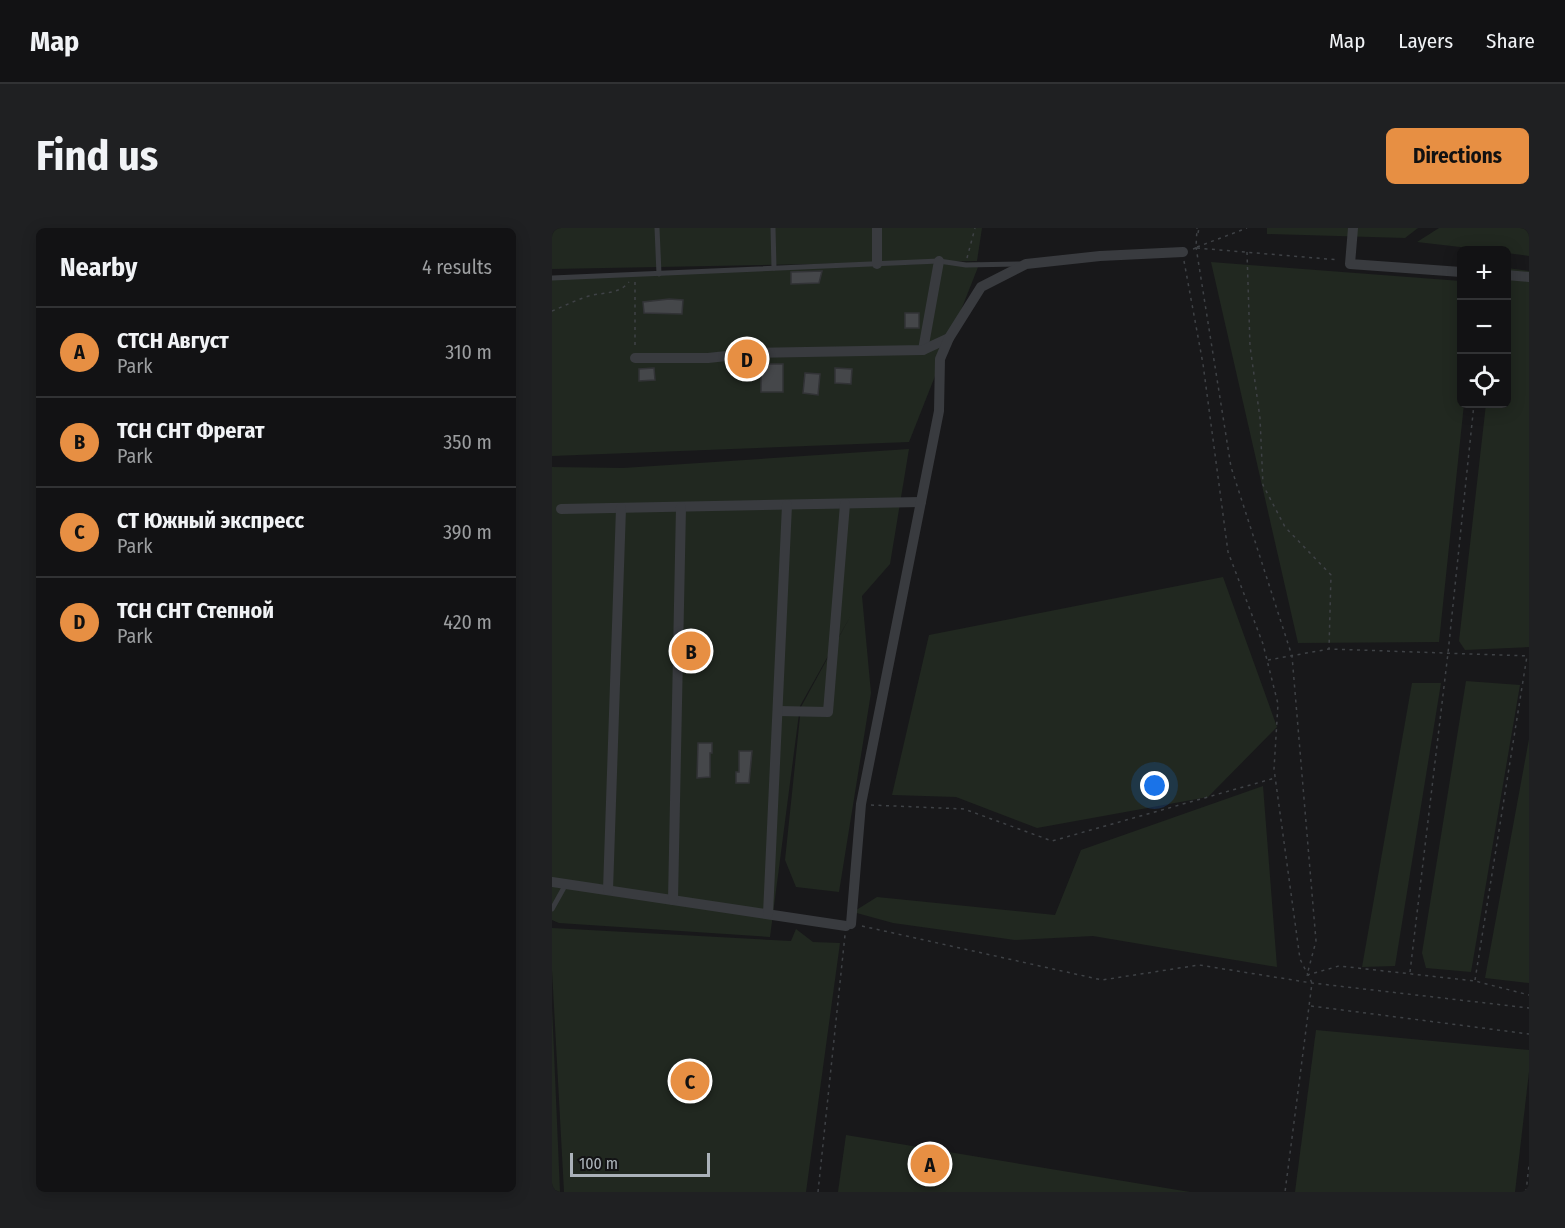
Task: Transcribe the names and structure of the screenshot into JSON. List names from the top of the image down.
{
  "scale_bar": "100 m",
  "page": {
    "header": "Map",
    "nav": ["Map", "Layers", "Share"],
    "buttons": "Directions",
    "title": "Find us",
    "heading": ["Nearby", "4 results"],
    "map_buttons": ["+", "−"],
    "list": [
      {
        "mark": "A",
        "name": "СТСН Август",
        "note": "Park",
        "value": "310 m"
      },
      {
        "mark": "B",
        "name": "ТСН СНТ Фрегат",
        "note": "Park",
        "value": "350 m"
      },
      {
        "mark": "C",
        "name": "СТ Южный экспресс",
        "note": "Park",
        "value": "390 m"
      },
      {
        "mark": "D",
        "name": "ТСН СНТ Степной",
        "note": "Park",
        "value": "420 m"
      }
    ],
    "pins": [
      "D",
      "B",
      "C",
      "A"
    ],
    "scale": "100 m"
  }
}
